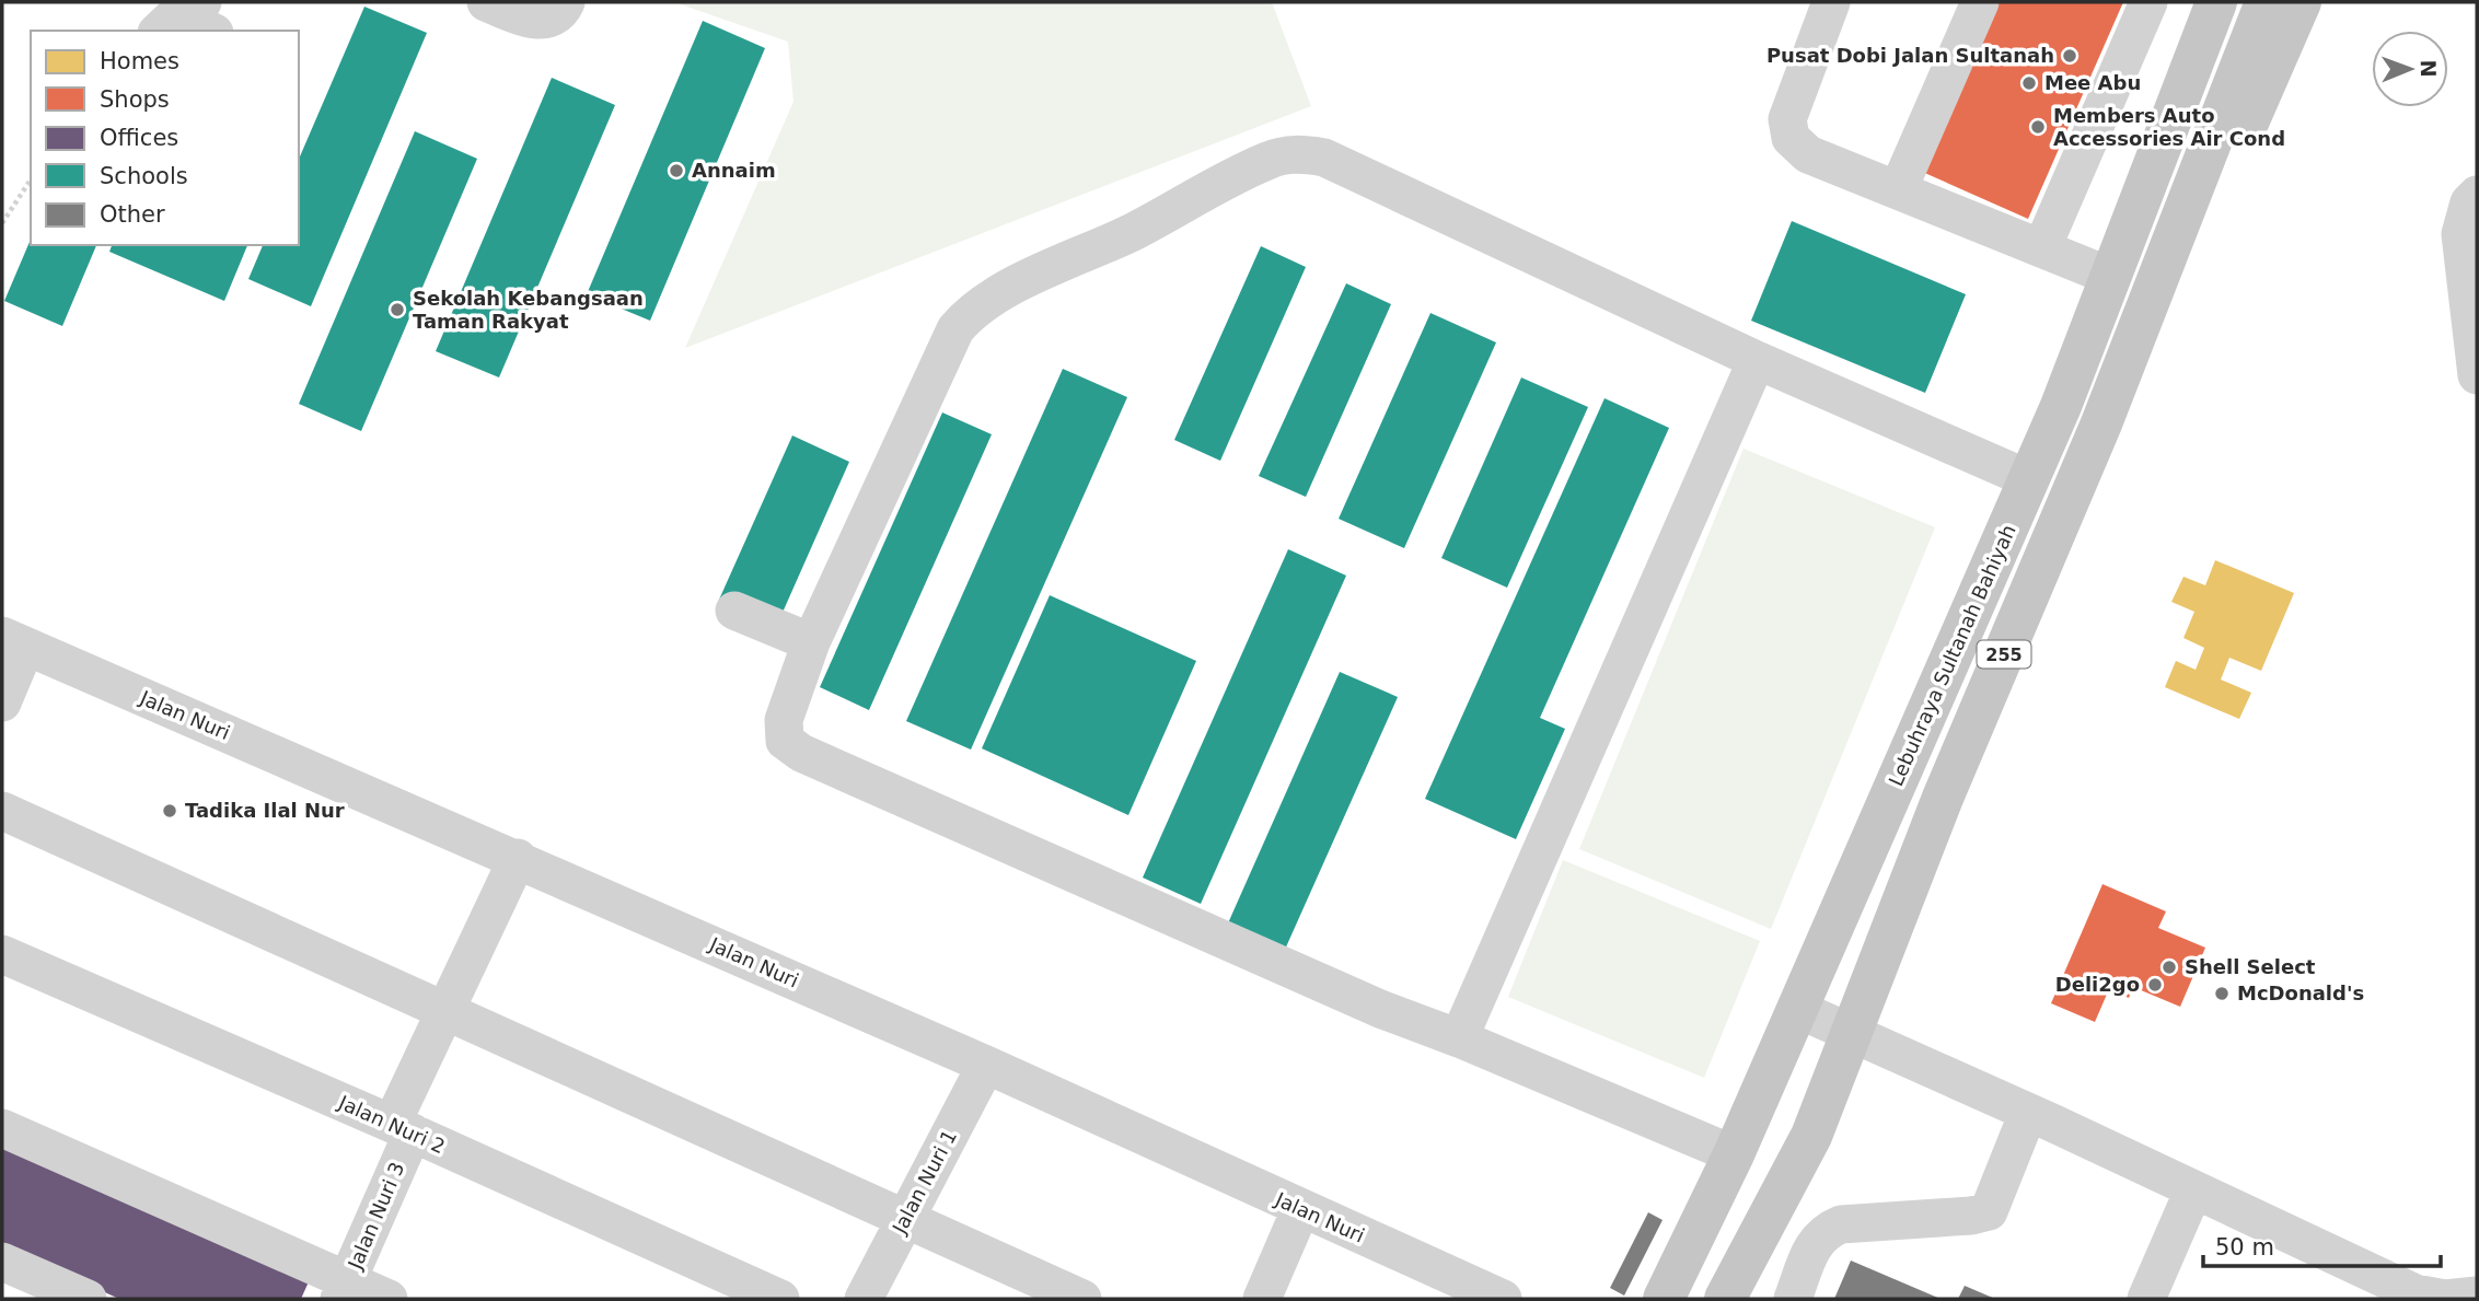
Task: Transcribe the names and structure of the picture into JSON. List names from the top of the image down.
{
  "streets": {
    "main road": ["255", "Lebuhraya Sultanah Bahiyah"],
    "street": [
      "Jalan Nuri",
      "Jalan Nuri 2",
      "Jalan Nuri 1",
      "Jalan Nuri 3"
    ]
  },
  "crossings": [
    ["Jalan Nuri", "Jalan Nuri 1"],
    ["Jalan Nuri", "Jalan Nuri 3"],
    ["Jalan Nuri 2", "Jalan Nuri 3"]
  ],
  "places": [
    "Pusat Dobi Jalan Sultanah",
    "Mee Abu",
    "Members Auto Accessories Air Cond",
    "Annaim",
    "Sekolah Kebangsaan Taman Rakyat",
    "Tadika Ilal Nur",
    "Shell Select",
    "Deli2go",
    "McDonald's"
  ],
  "legend": [
    "Homes",
    "Shops",
    "Offices",
    "Schools",
    "Other"
  ],
  "scale_bar": "50 m",
  "north": "right"
}
